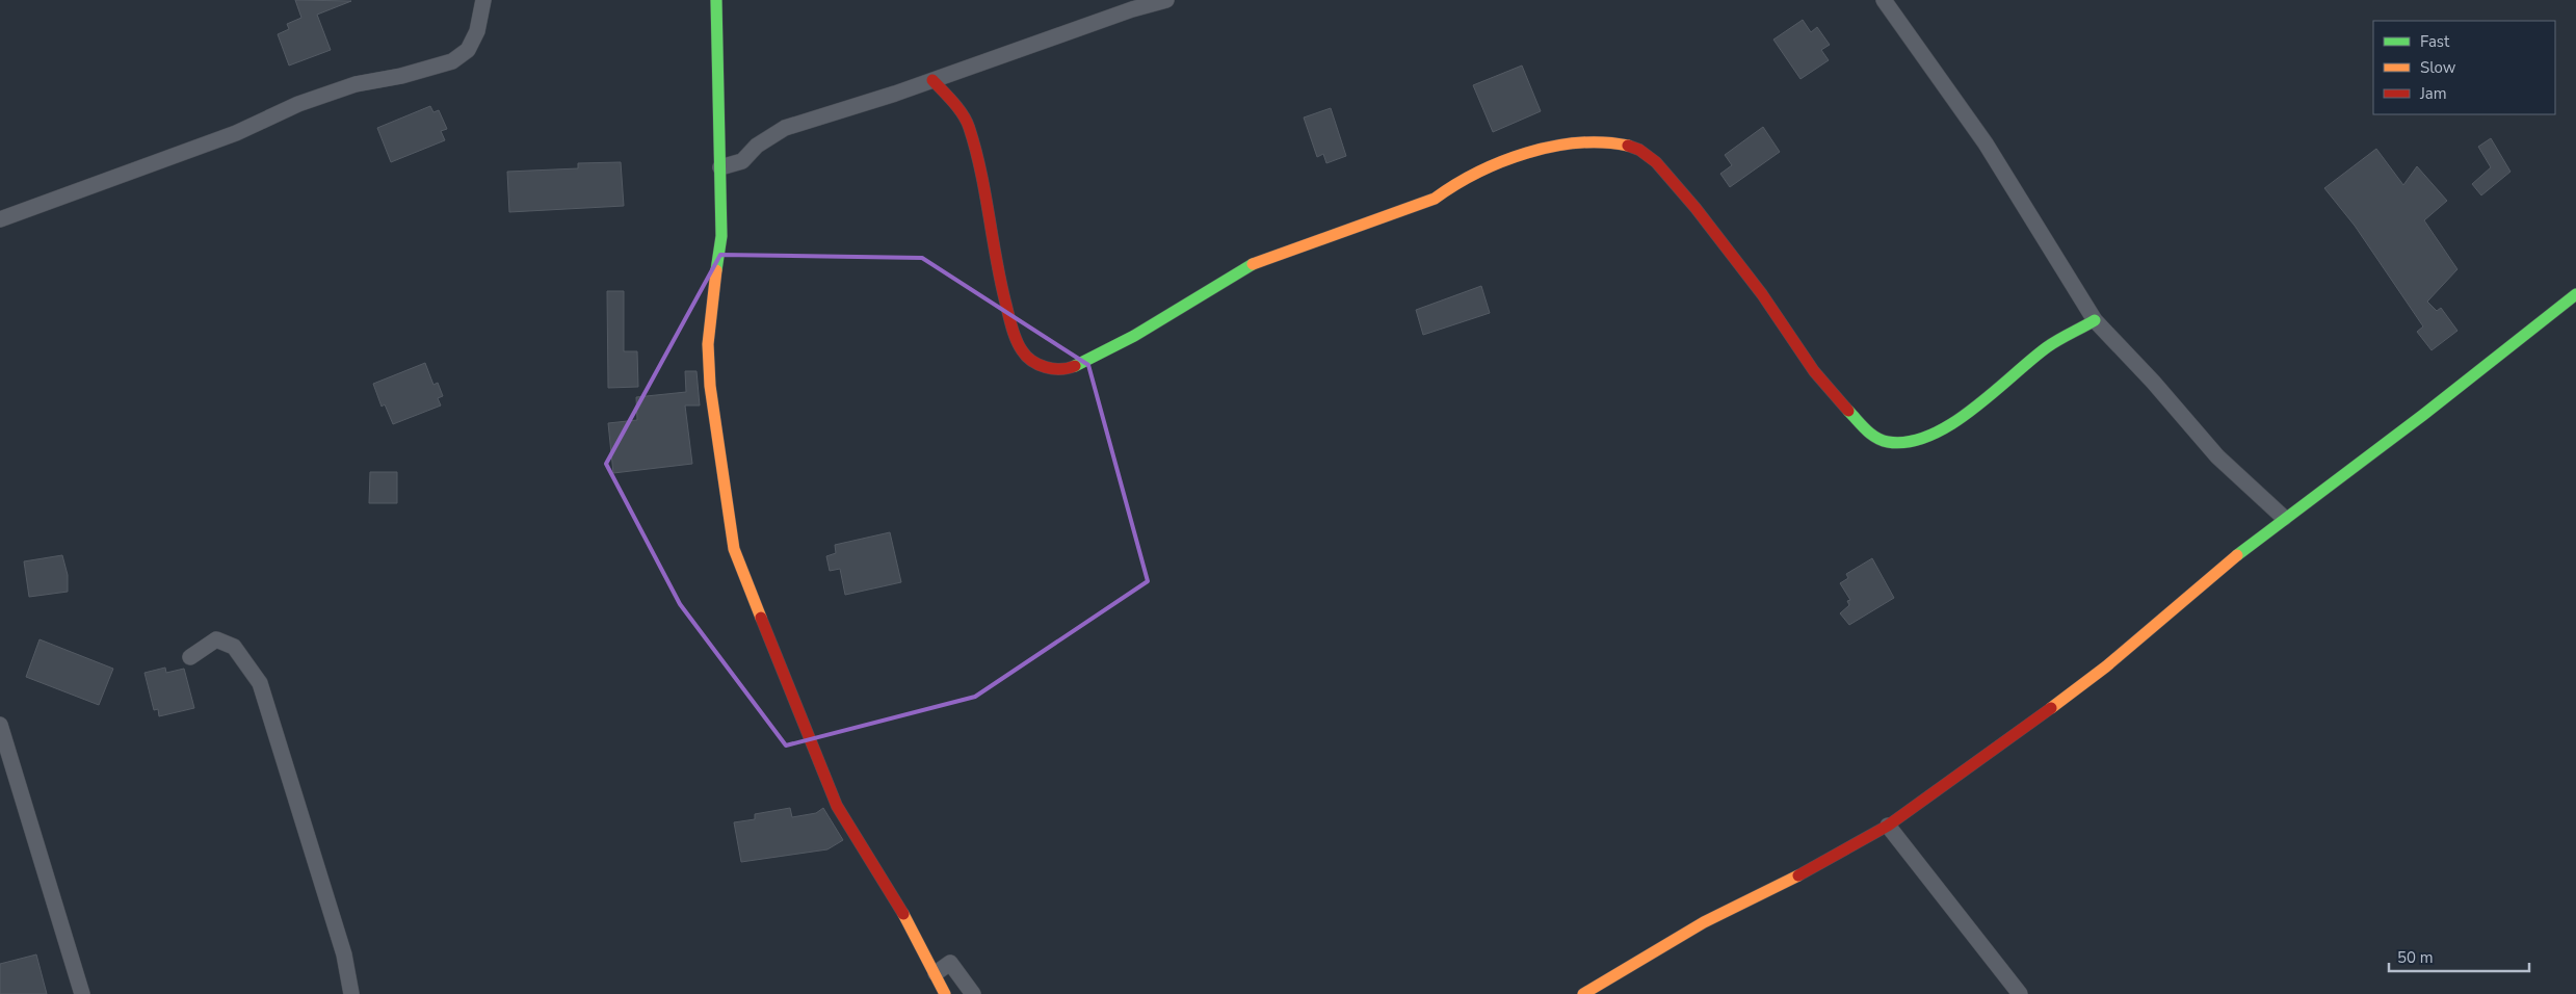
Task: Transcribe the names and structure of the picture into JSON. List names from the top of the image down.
{
  "legend": ["Fast", "Slow", "Jam"],
  "scale_bar": "50 m"
}
